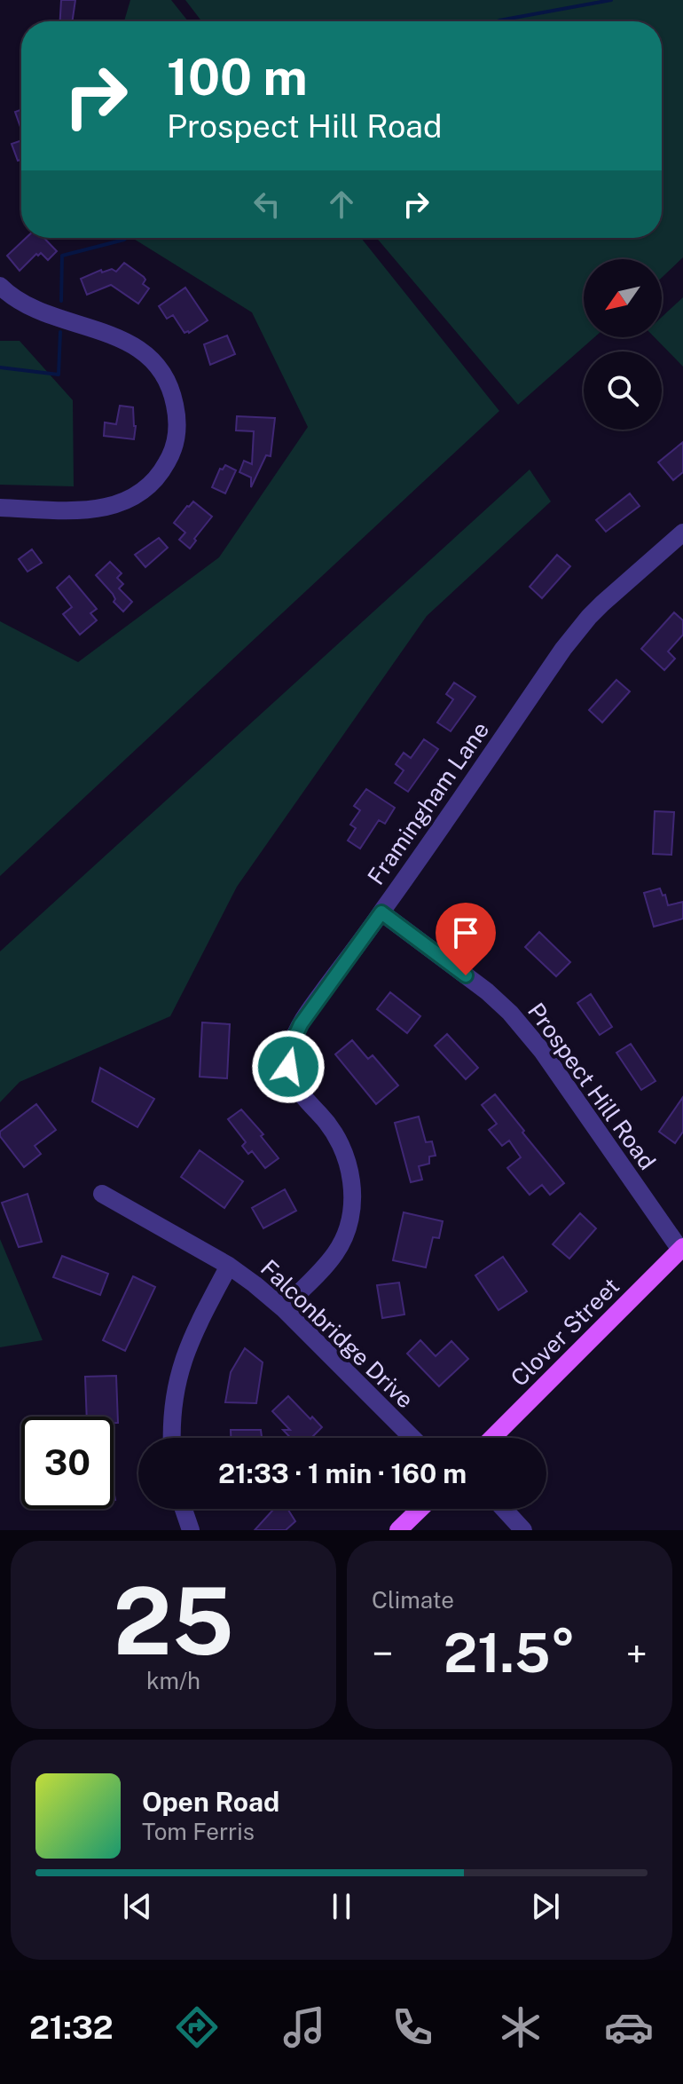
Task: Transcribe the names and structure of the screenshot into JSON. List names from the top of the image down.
{
  "streets": {
    "main road": ["Clover Street"],
    "street": ["Framingham Lane", "Prospect Hill Road", "Falconbridge Drive"]
  },
  "crossings": [
    ["Framingham Lane", "Prospect Hill Road"],
    ["Framingham Lane", "Falconbridge Drive"],
    ["Prospect Hill Road", "Clover Street"]
  ],
  "north": "bottom left",
  "page": {
    "turn": ["100 m", "Prospect Hill Road"],
    "limit": "30",
    "trip": "21:33 · 1 min · 160 m",
    "tile": [
      ["25", "km/h"],
      "Climate"
    ],
    "heat": ["−", "21.5°", "+"],
    "song": ["Open Road", "Tom Ferris"],
    "tabs": "21:32"
  }
}
